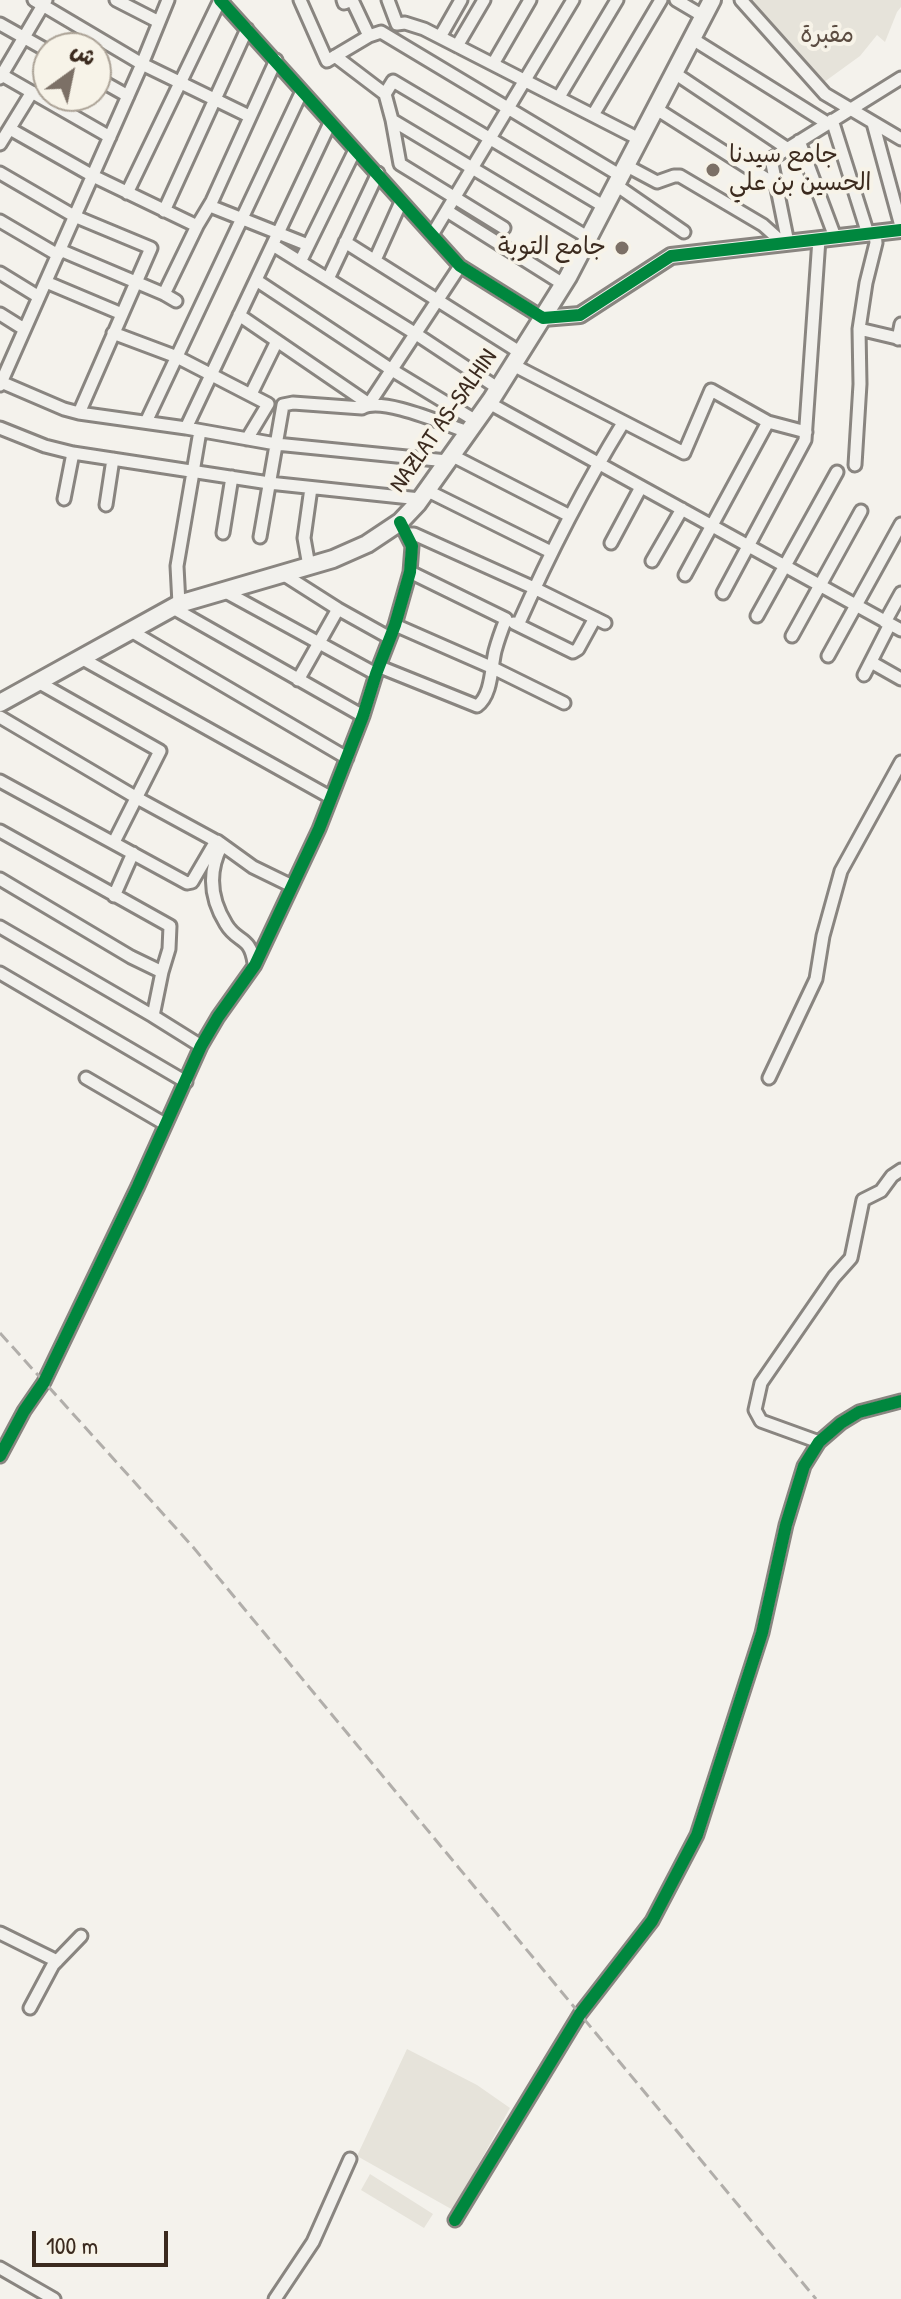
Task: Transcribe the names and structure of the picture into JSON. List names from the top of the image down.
{
  "streets": {
    "main road": ["NAZLAT AS-SALHIN"]
  },
  "parks": ["مقبرة"],
  "places": ["جامع سيدنا الحسين بن علي", "جامع التوبة"],
  "scale_bar": "100 m",
  "north": "top right"
}
